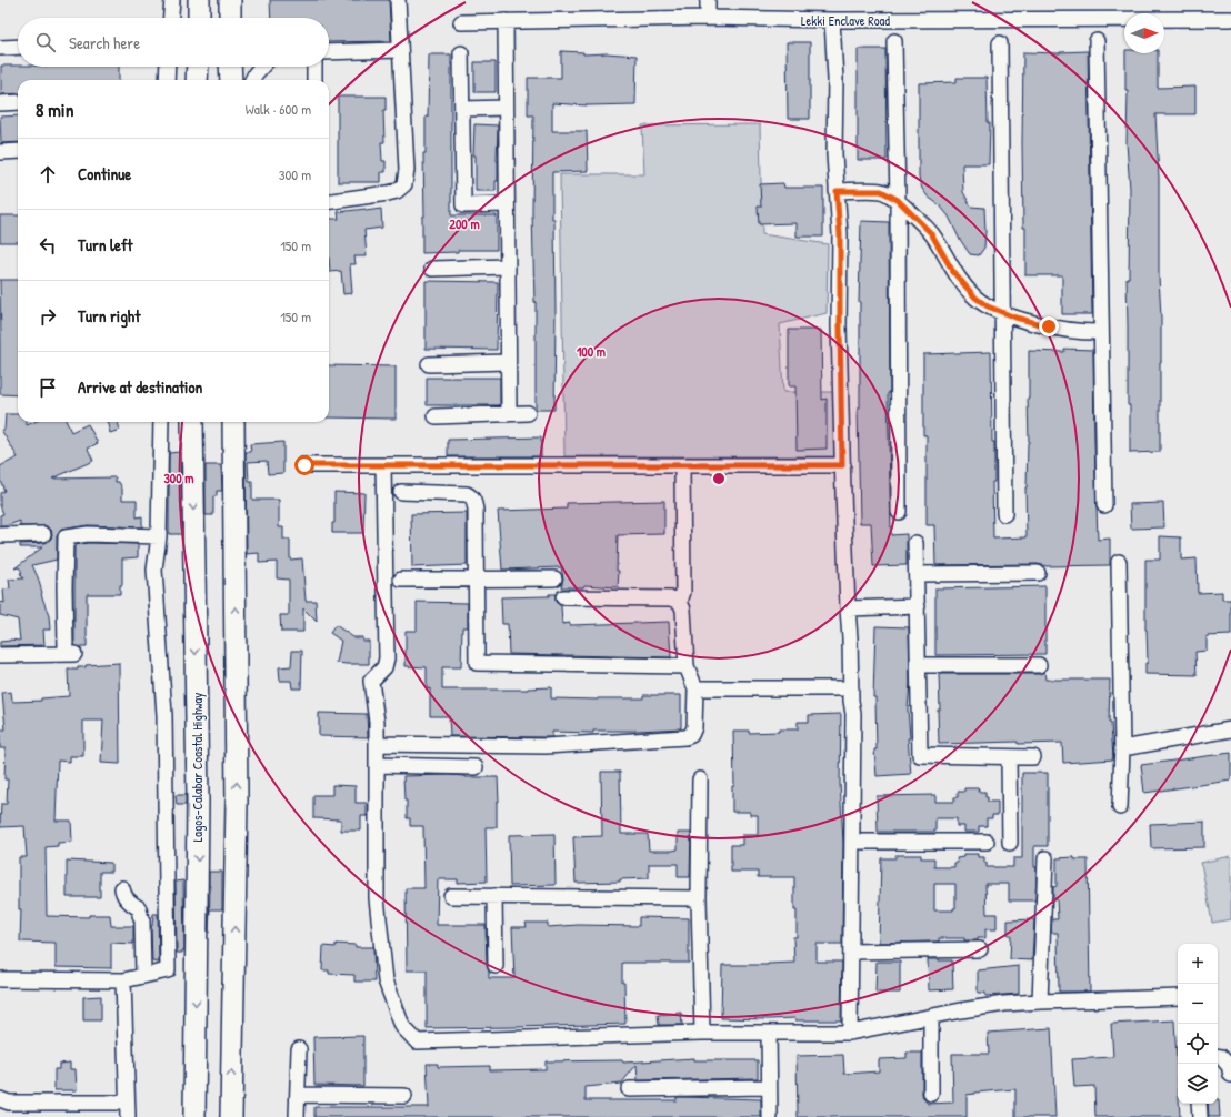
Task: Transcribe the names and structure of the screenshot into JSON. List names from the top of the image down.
{
  "streets": {
    "highway": ["Lagos-Calabar Coastal Highway"],
    "street": ["Lekki Enclave Road"]
  },
  "north": "right",
  "page": {
    "search": "Search here",
    "heading": ["8 min", "Walk · 600 m"],
    "list": [
      ["Continue", "300 m"],
      ["Turn left", "150 m"],
      ["Turn right", "150 m"],
      "Arrive at destination"
    ],
    "map_buttons": ["+", "−"]
  },
  "rings": ["200 m", "100 m", "300 m"]
}
